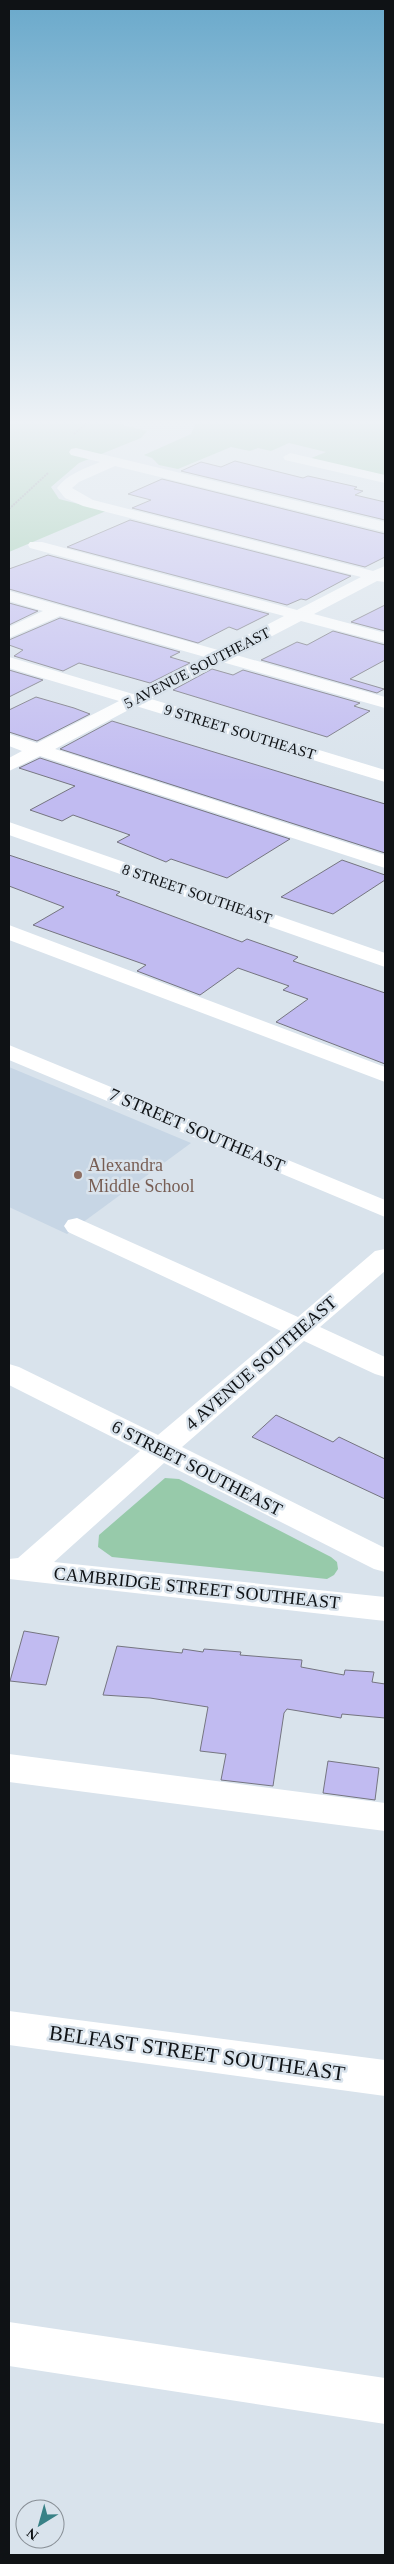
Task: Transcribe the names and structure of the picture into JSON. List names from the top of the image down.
{
  "streets": {
    "street": [
      "5 AVENUE SOUTHEAST",
      "9 STREET SOUTHEAST",
      "8 STREET SOUTHEAST",
      "7 STREET SOUTHEAST",
      "4 AVENUE SOUTHEAST",
      "6 STREET SOUTHEAST",
      "CAMBRIDGE STREET SOUTHEAST",
      "BELFAST STREET SOUTHEAST"
    ]
  },
  "crossings": [
    ["5 AVENUE SOUTHEAST", "9 STREET SOUTHEAST"],
    ["4 AVENUE SOUTHEAST", "6 STREET SOUTHEAST"],
    ["4 AVENUE SOUTHEAST", "CAMBRIDGE STREET SOUTHEAST"]
  ],
  "places": ["Alexandra Middle School"],
  "north": "bottom left"
}
